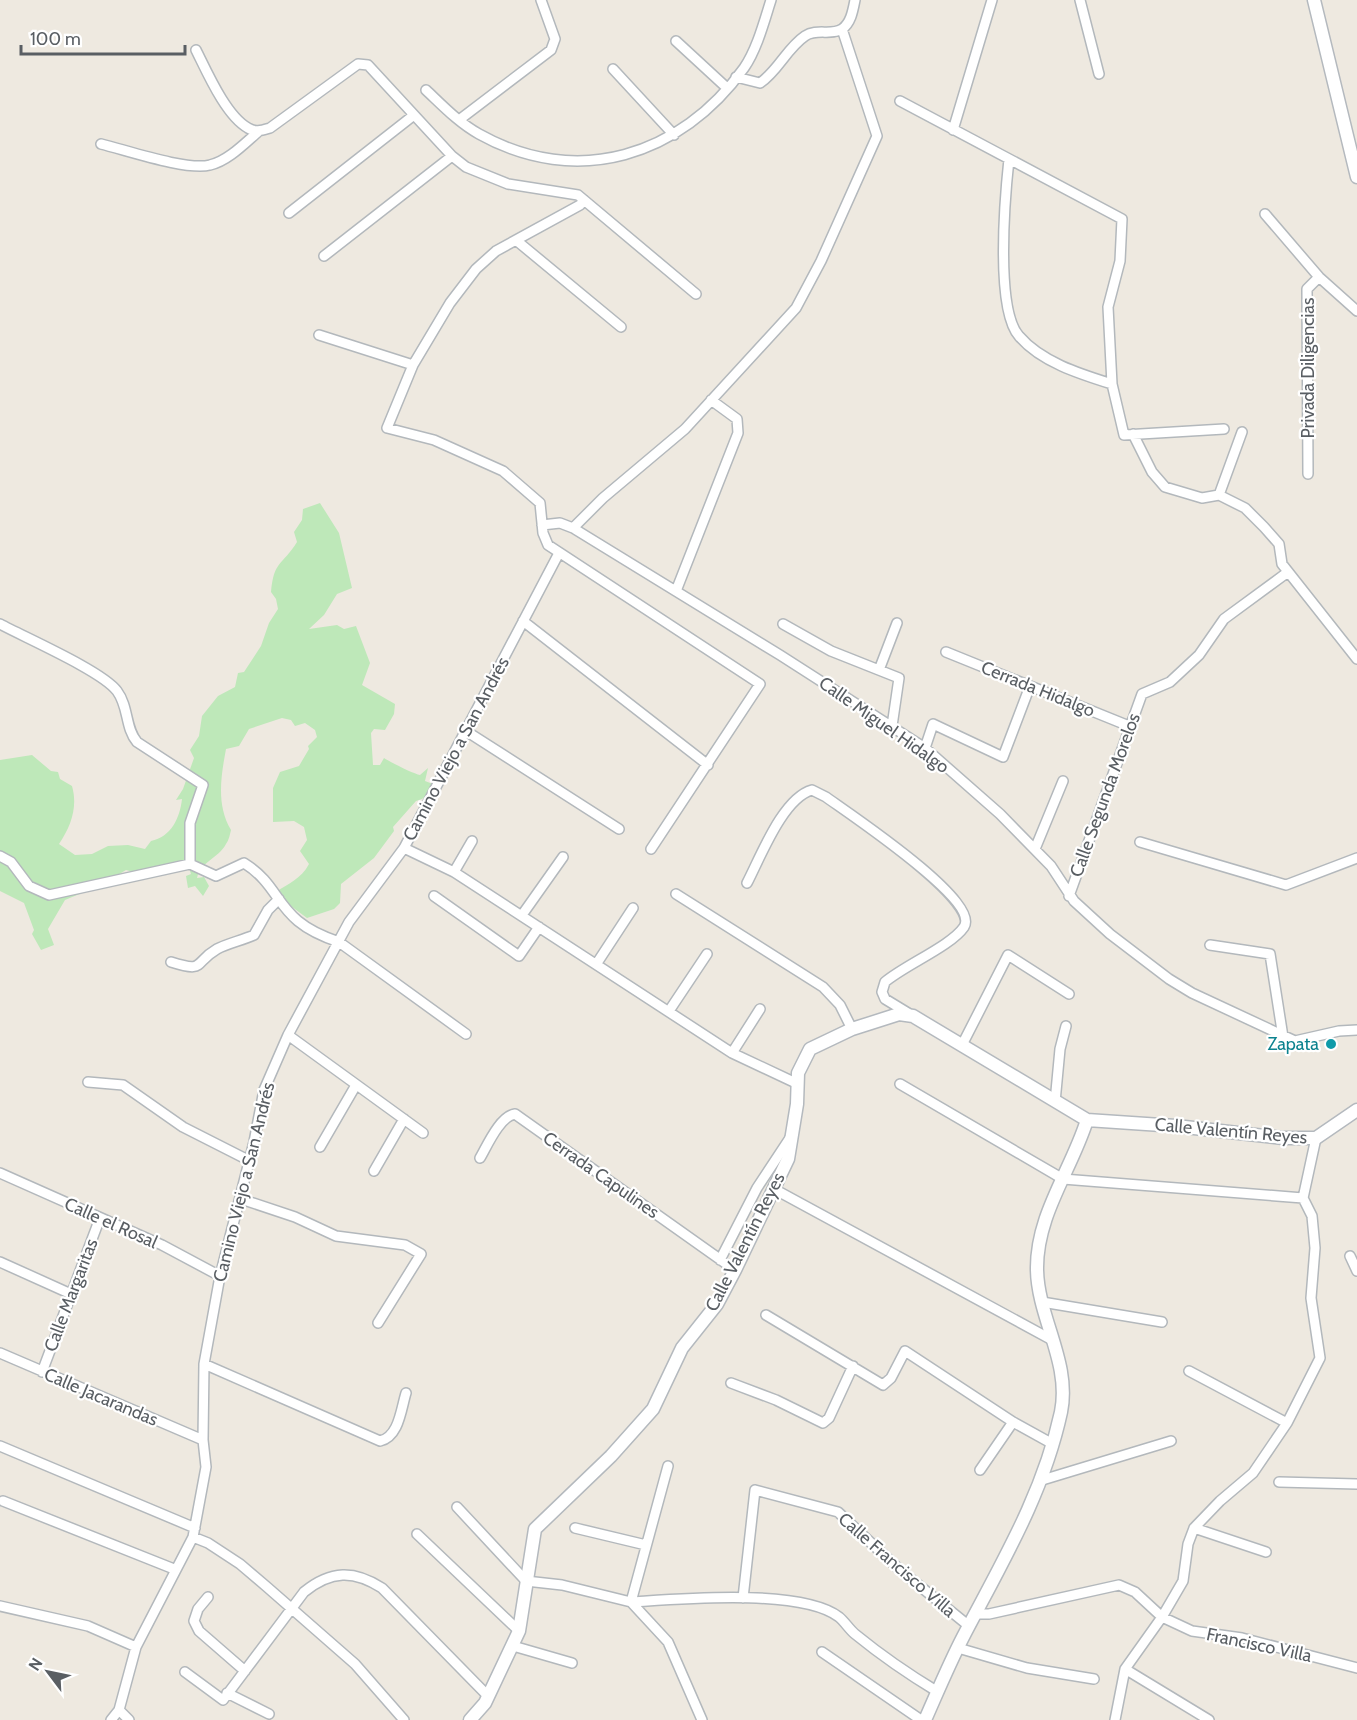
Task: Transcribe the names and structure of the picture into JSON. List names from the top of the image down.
{
  "streets": {
    "street": [
      "Privada Diligencias",
      "Cerrada Hidalgo",
      "Calle Miguel Hidalgo",
      "Camino Viejo a San Andrés",
      "Calle Segunda Morelos",
      "Calle Valentín Reyes",
      "Cerrada Capulines",
      "Calle el Rosal",
      "Calle Margaritas",
      "Calle Jacarandas",
      "Calle Francisco Villa",
      "Francisco Villa"
    ]
  },
  "crossings": [
    ["Cerrada Hidalgo", "Calle Segunda Morelos"],
    ["Calle Miguel Hidalgo", "Calle Segunda Morelos"],
    ["Camino Viejo a San Andrés", "Calle el Rosal"],
    ["Camino Viejo a San Andrés", "Calle Jacarandas"],
    ["Calle Valentín Reyes", "Cerrada Capulines"],
    ["Calle el Rosal", "Calle Margaritas"],
    ["Calle Margaritas", "Calle Jacarandas"],
    ["Calle Francisco Villa", "Francisco Villa"]
  ],
  "places": ["Zapata"],
  "scale_bar": "100 m",
  "north": "top left"
}
